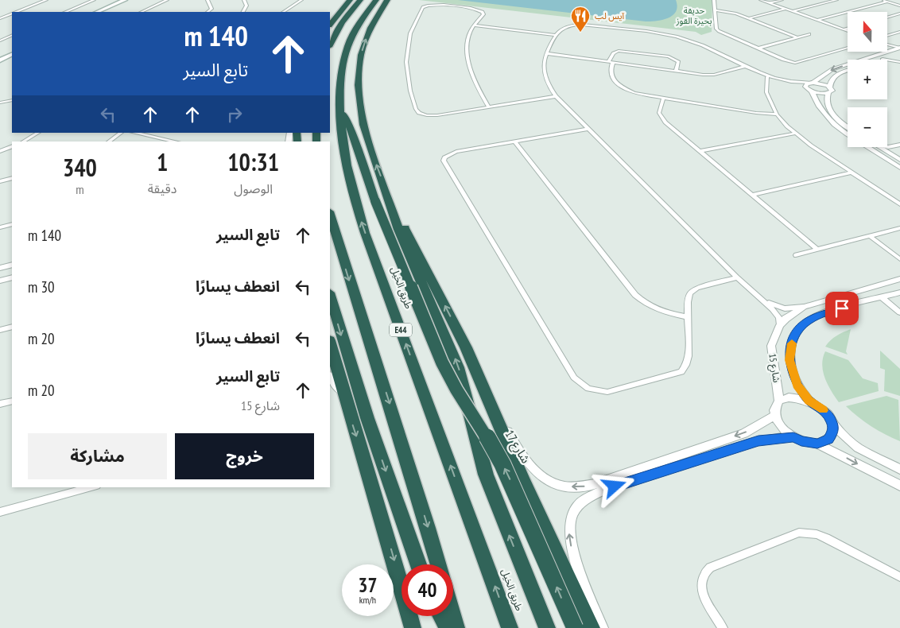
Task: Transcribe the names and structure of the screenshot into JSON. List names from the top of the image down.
{
  "streets": {
    "highway": ["طريق الخيل", "E44"],
    "street": ["شارع 15", "17 شارع"]
  },
  "crossings": [
    ["شارع 15", "17 شارع"]
  ],
  "one_way": ["17 شارع"],
  "parks": ["حديقة بحيرة القوز"],
  "places": {
    "restaurant": ["آيس لب"]
  },
  "north": "top",
  "page": {
    "map_buttons": ["+", "−"],
    "turn": ["140 m", "تابع السير"],
    "eta": [
      "10:31",
      "الوصول",
      "1",
      "دقيقة",
      "340",
      "m"
    ],
    "list": [
      {
        "name": "تابع السير",
        "value": "140 m"
      },
      {
        "name": "انعطف يسارًا",
        "value": "30 m"
      },
      {
        "name": "انعطف يسارًا",
        "value": "20 m"
      },
      {
        "name": "تابع السير",
        "note": "شارع 15",
        "value": "20 m"
      }
    ],
    "buttons": ["خروج", "مشاركة"],
    "speed": "37 km/h",
    "limit": "40"
  }
}
